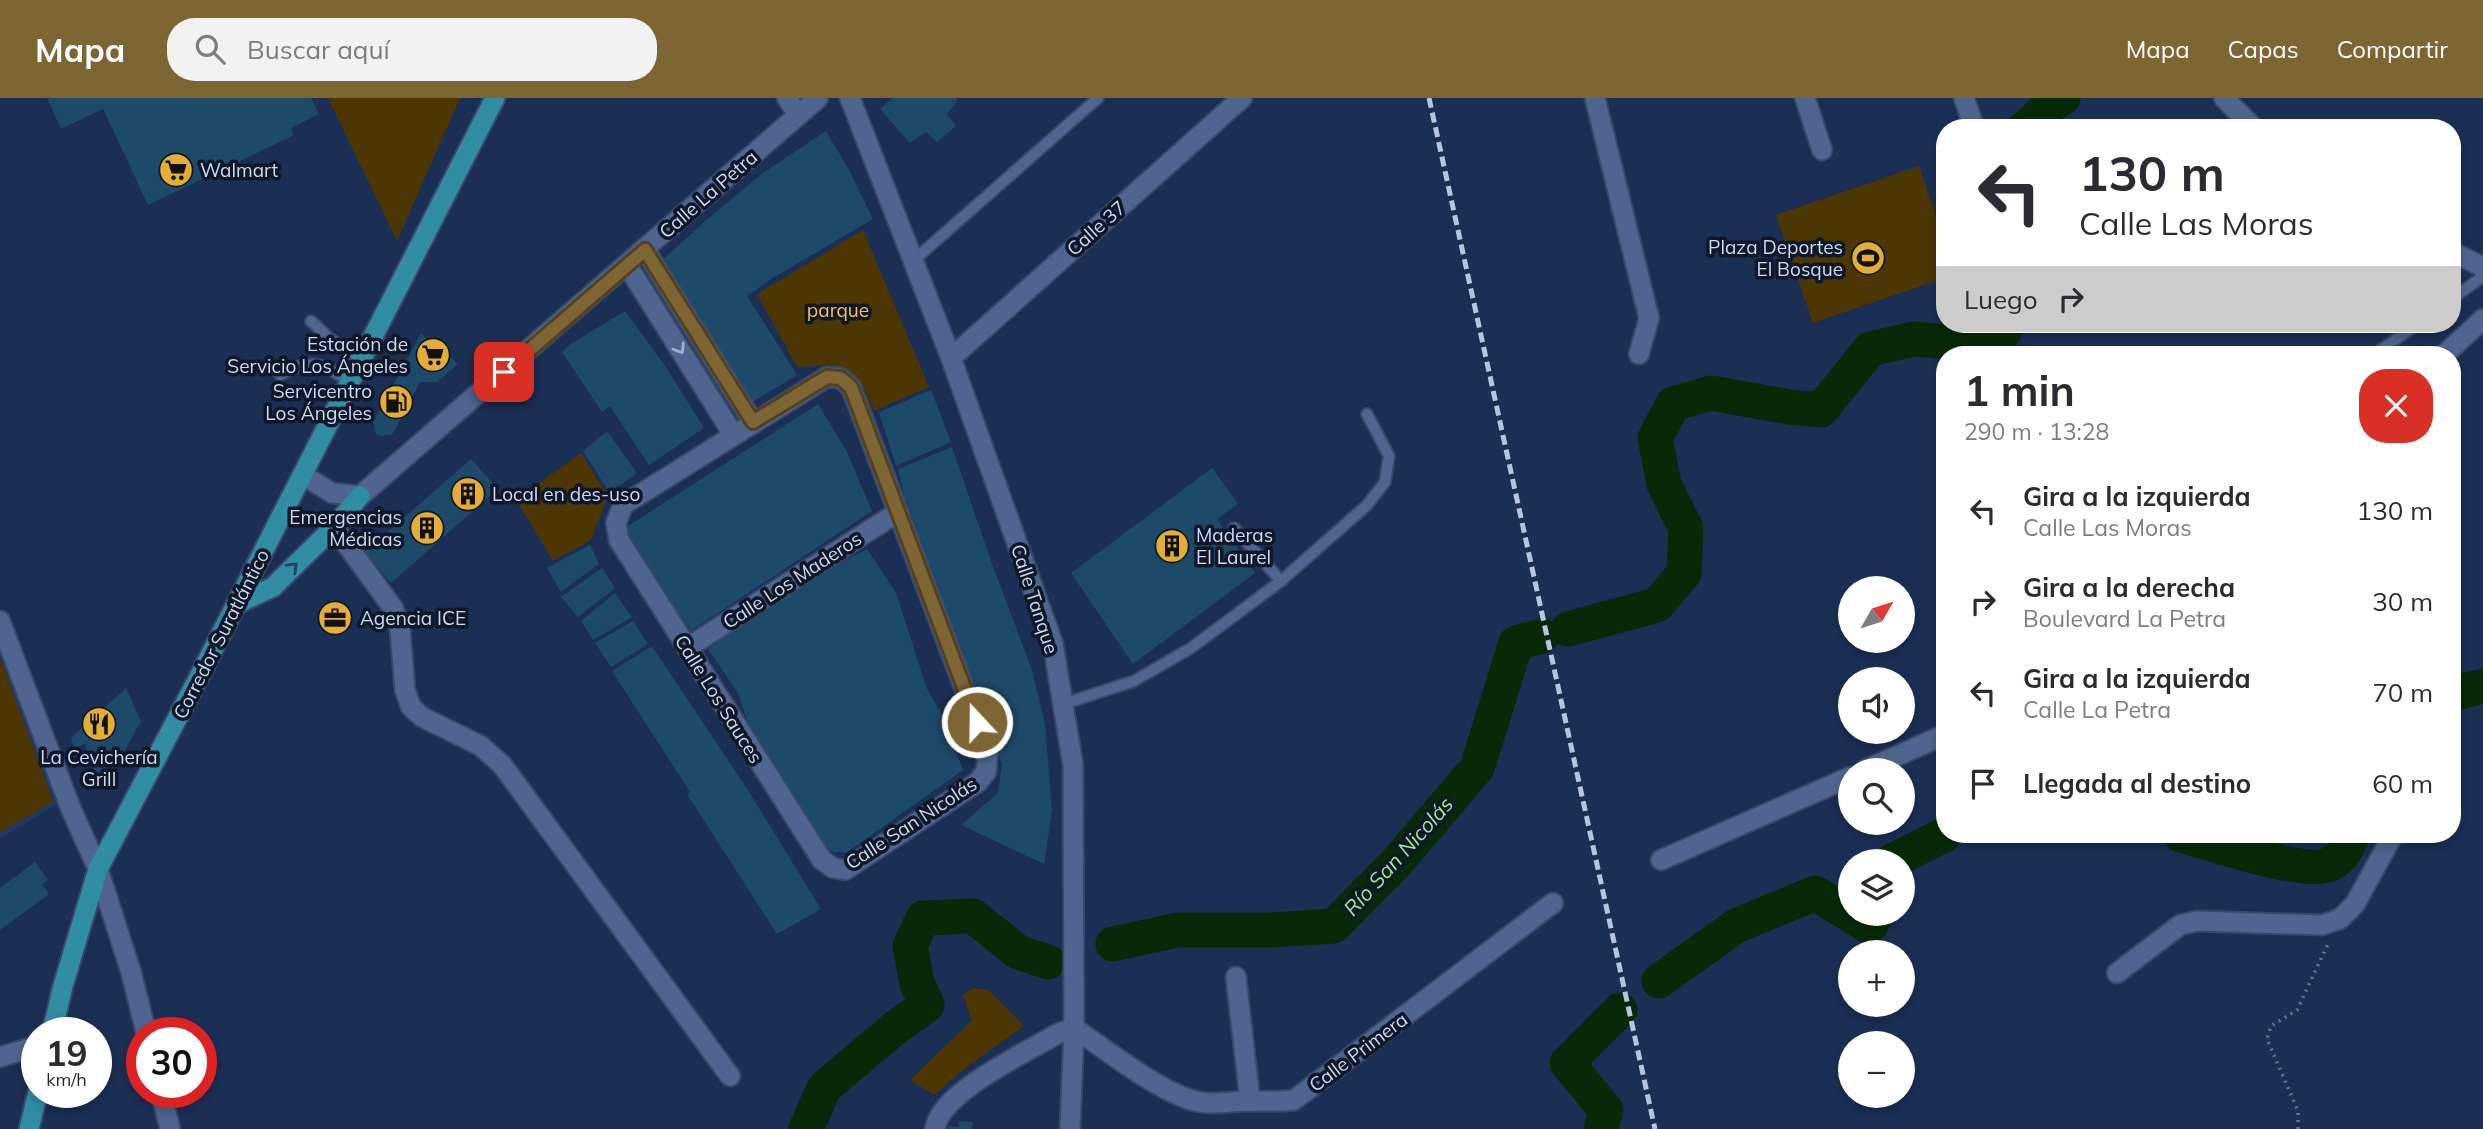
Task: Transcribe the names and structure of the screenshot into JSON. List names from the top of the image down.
{
  "streets": {
    "main road": ["Corredor Suratlántico"],
    "street": [
      "Calle La Petra",
      "Calle 37",
      "Calle Los Maderos",
      "Calle Tanque",
      "Calle Los Sauces",
      "Calle San Nicolás",
      "Calle Primera"
    ]
  },
  "crossings": [
    ["Calle 37", "Calle Tanque"],
    ["Calle Los Maderos", "Calle Los Sauces"],
    ["Calle Los Maderos", "Calle San Nicolás"],
    ["Calle Tanque", "Calle Primera"],
    ["Calle Los Sauces", "Calle San Nicolás"]
  ],
  "water": ["Río San Nicolás"],
  "parks": ["parque"],
  "places": {
    "supermarket": ["Walmart", "Estación de Servicio Los Ángeles"],
    "sports": ["Plaza Deportes El Bosque"],
    "fuel station": ["Servicentro Los Ángeles"],
    "building": ["Local en des-uso", "Emergencias Médicas", "Maderas El Laurel"],
    "office": ["Agencia ICE"],
    "restaurant": ["La Cevichería Grill"]
  },
  "north": "top right",
  "page": {
    "header": "Mapa",
    "search": "Buscar aquí",
    "nav": ["Mapa", "Capas", "Compartir"],
    "turn": ["130 m", "Calle Las Moras"],
    "then": "Luego",
    "heading": ["1 min", "290 m · 13:28"],
    "list": [
      {
        "name": "Gira a la izquierda",
        "note": "Calle Las Moras",
        "value": "130 m"
      },
      {
        "name": "Gira a la derecha",
        "note": "Boulevard La Petra",
        "value": "30 m"
      },
      {
        "name": "Gira a la izquierda",
        "note": "Calle La Petra",
        "value": "70 m"
      },
      {
        "name": "Llegada al destino",
        "value": "60 m"
      }
    ],
    "map_buttons": ["+", "−"],
    "speed": "19 km/h",
    "limit": "30"
  }
}
